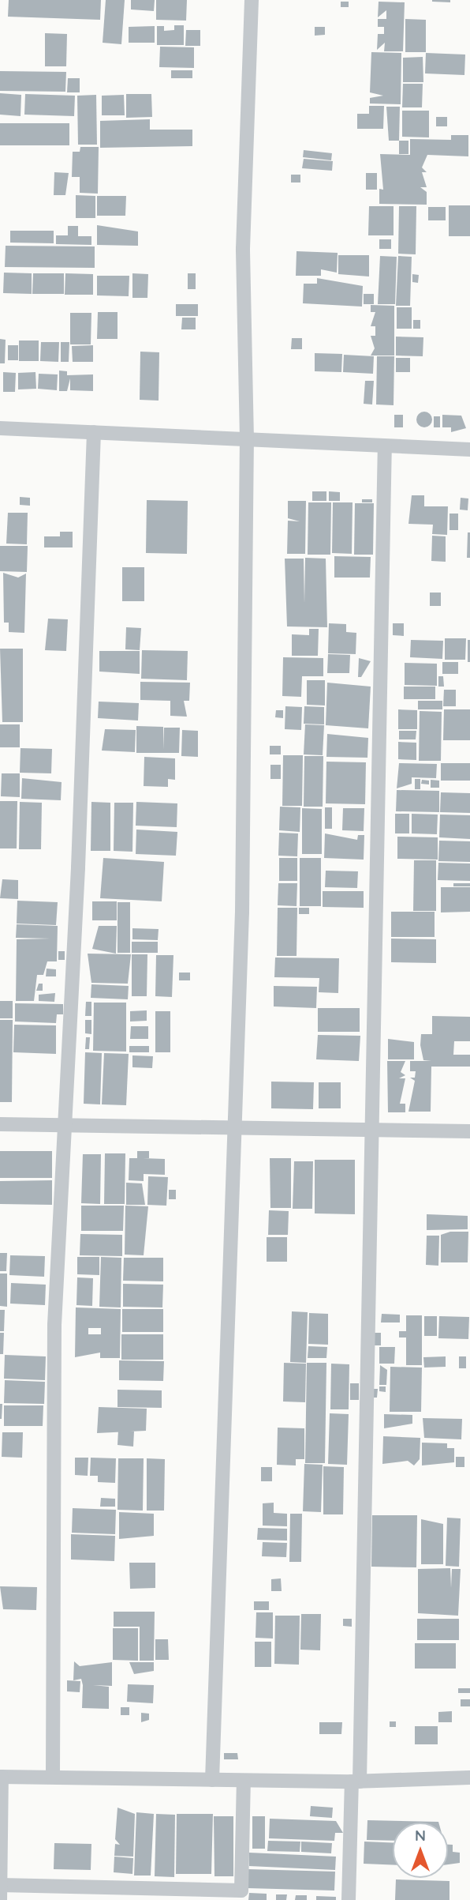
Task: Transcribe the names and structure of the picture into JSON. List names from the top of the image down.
{
  "north": "top"
}
